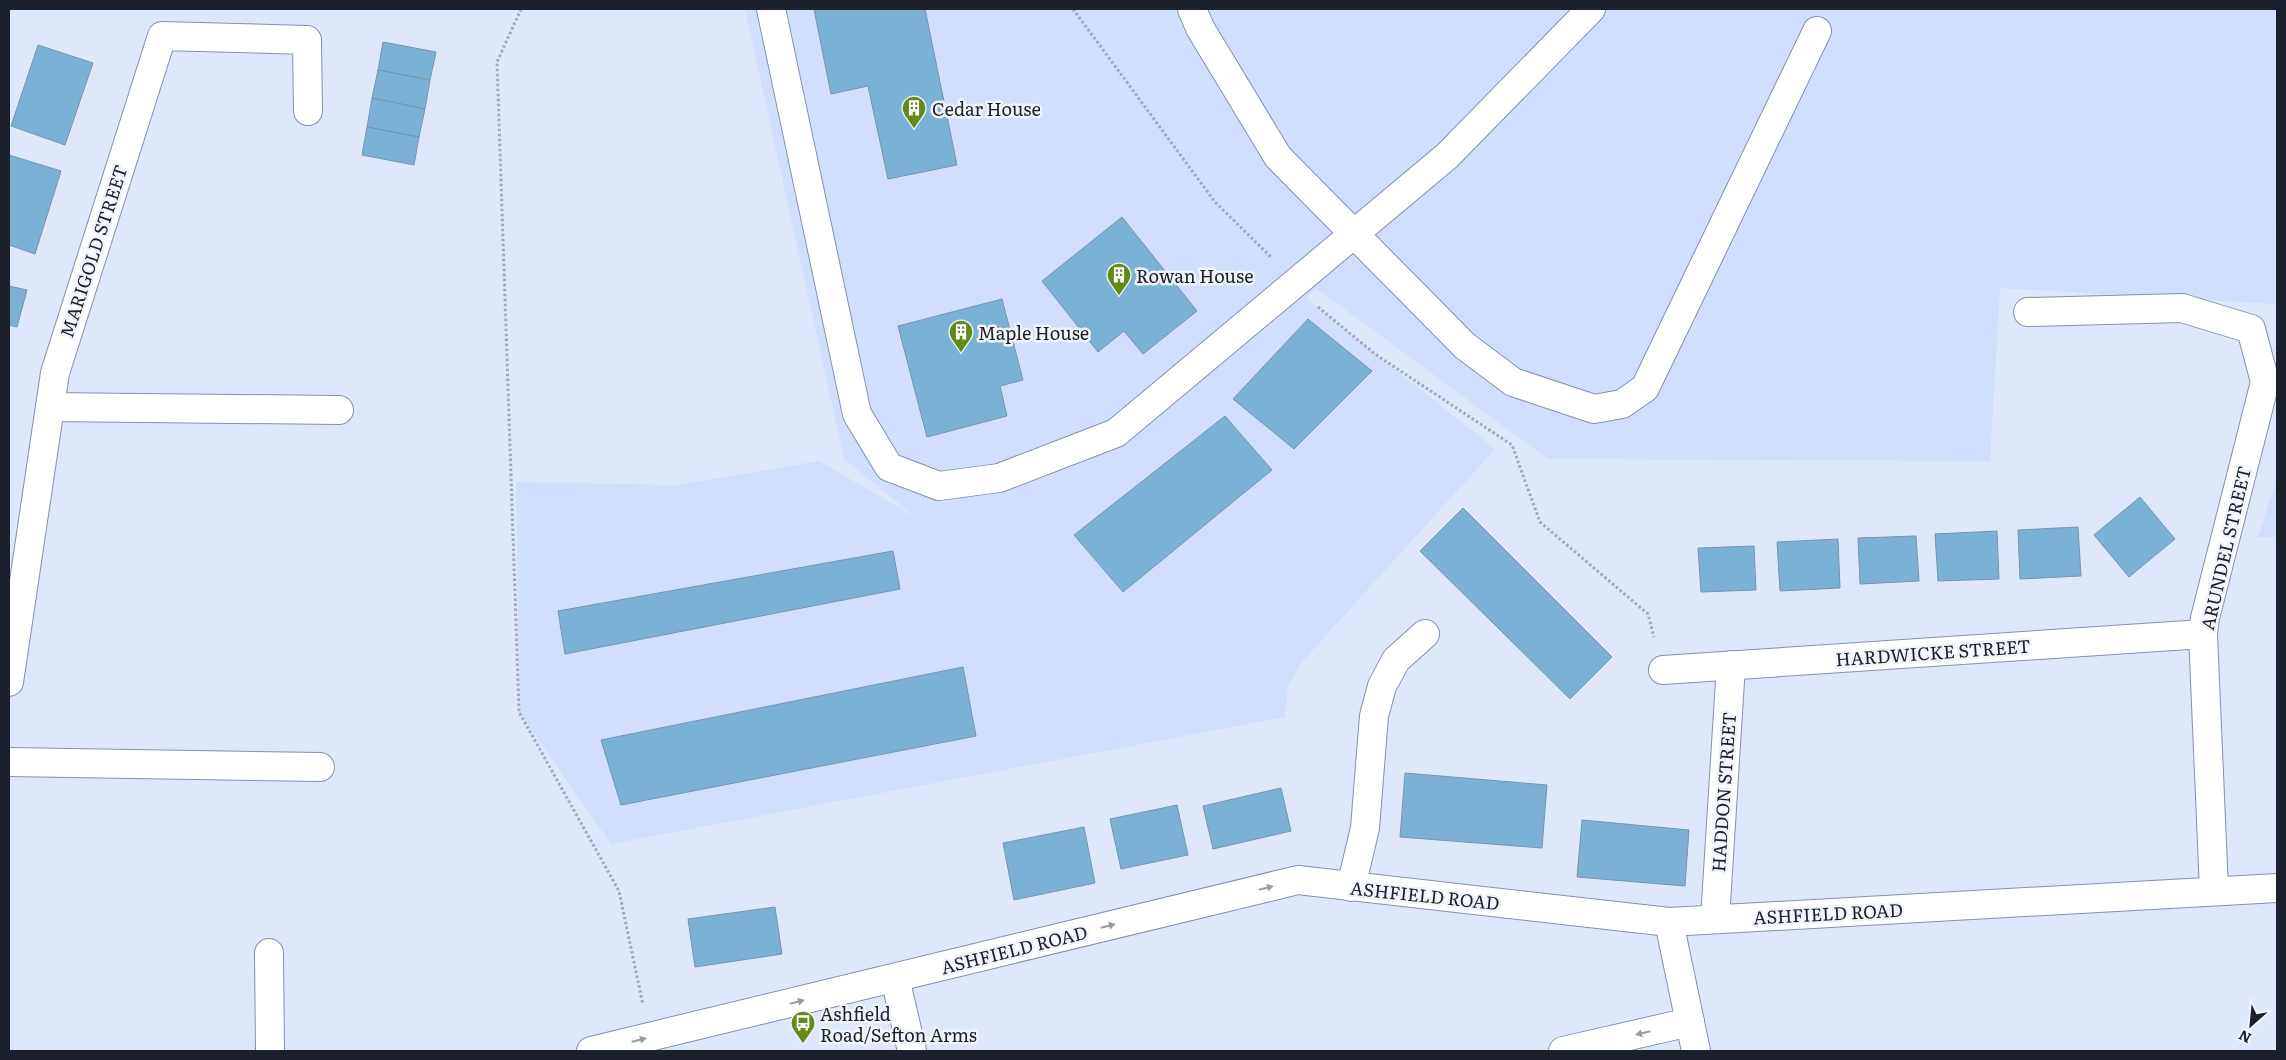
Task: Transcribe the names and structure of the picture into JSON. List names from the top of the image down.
{
  "streets": {
    "street": [
      "MARIGOLD STREET",
      "ARUNDEL STREET",
      "HARDWICKE STREET",
      "HADDON STREET",
      "ASHFIELD ROAD"
    ]
  },
  "crossings": [
    ["ARUNDEL STREET", "HARDWICKE STREET"],
    ["ARUNDEL STREET", "ASHFIELD ROAD"],
    ["HARDWICKE STREET", "HADDON STREET"],
    ["HADDON STREET", "ASHFIELD ROAD"]
  ],
  "one_way": ["ASHFIELD ROAD"],
  "places": {
    "building": ["Cedar House", "Rowan House", "Maple House"],
    "bus stop": ["Ashfield Road/Sefton Arms"]
  },
  "north": "bottom left"
}
